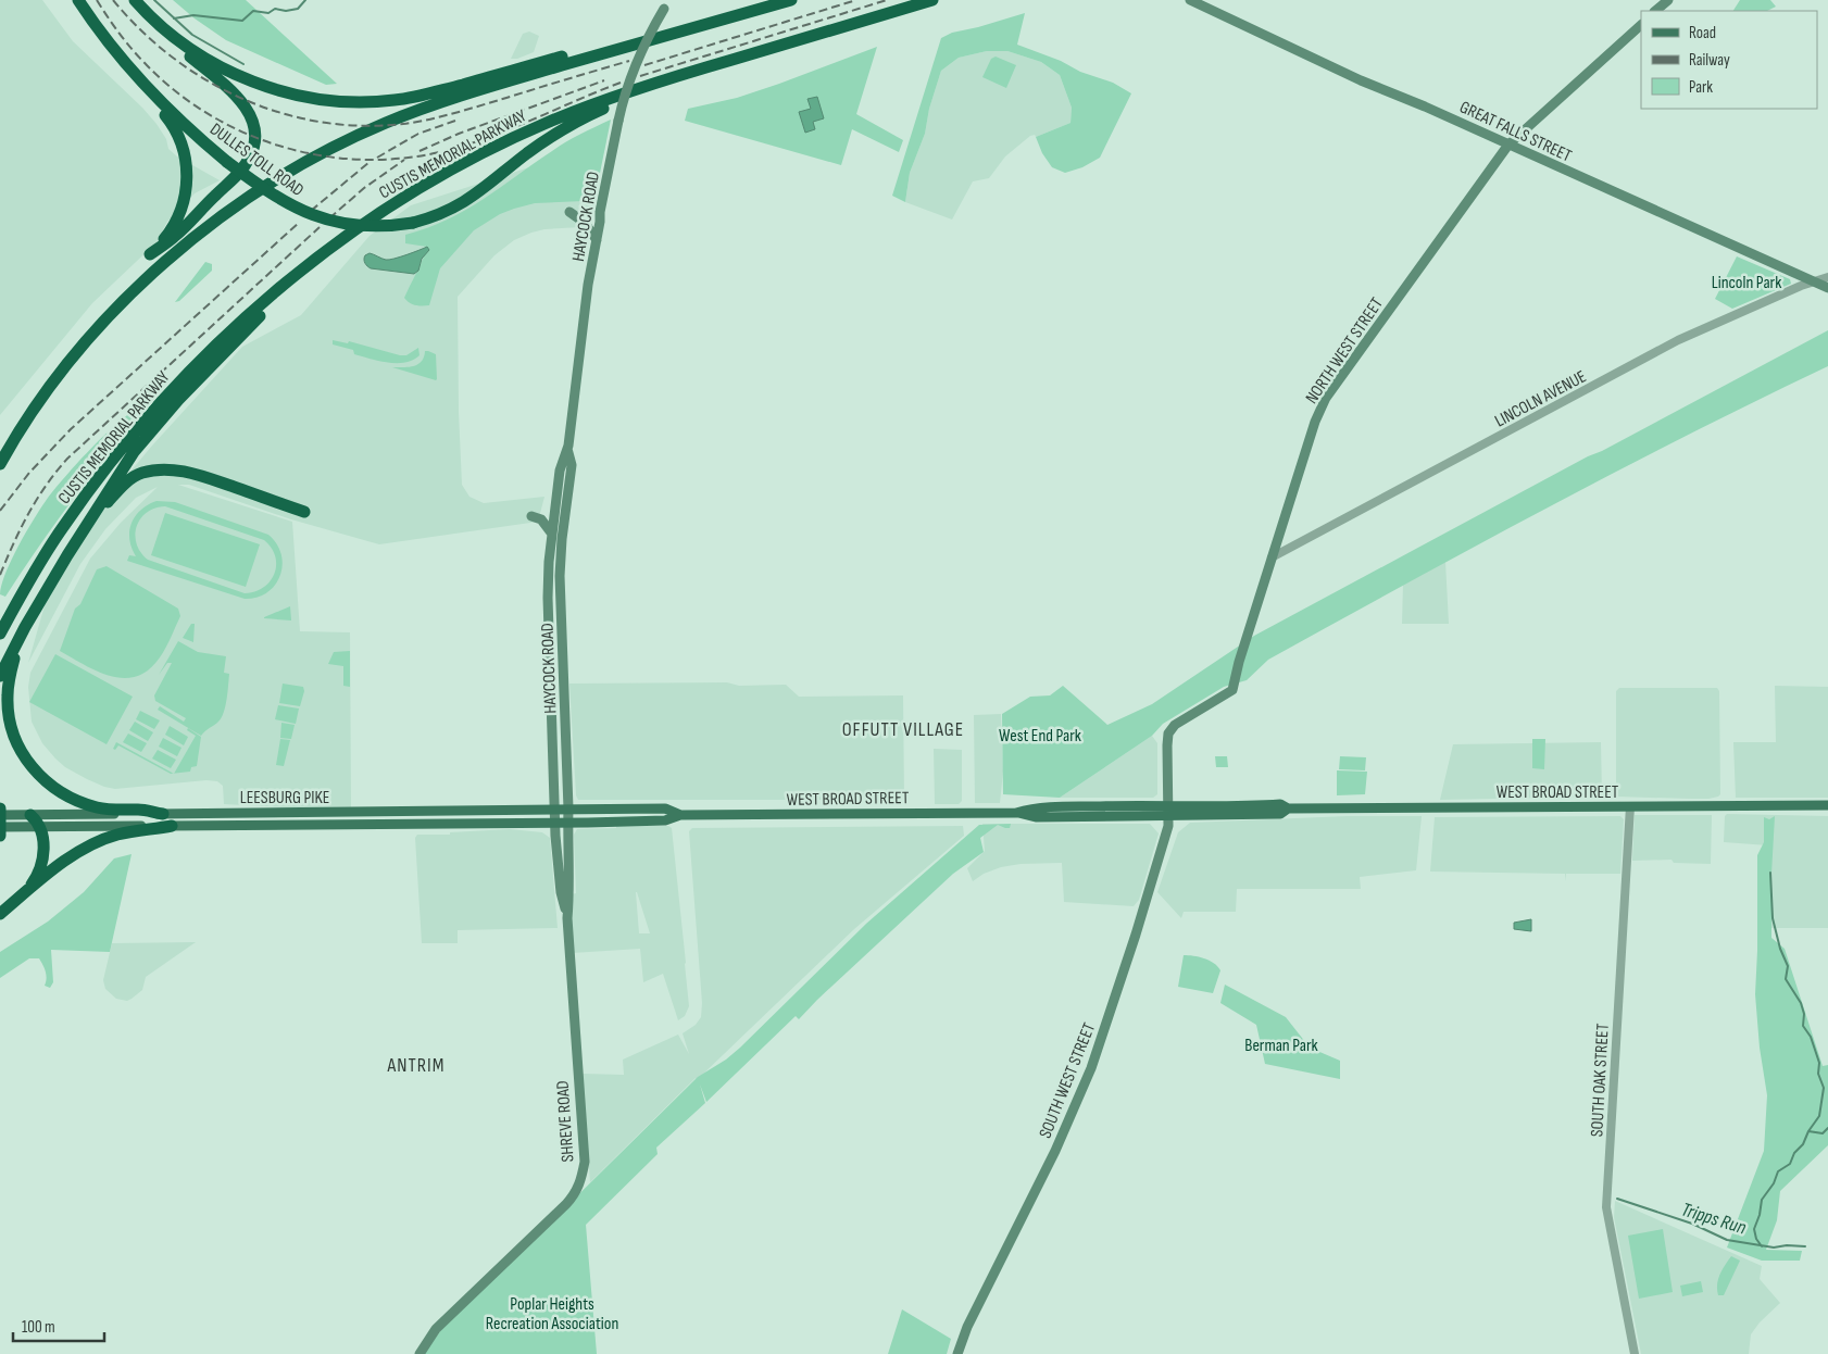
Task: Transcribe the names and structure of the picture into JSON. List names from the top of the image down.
{
  "streets": {
    "highway": ["CUSTIS MEMORIAL PARKWAY", "DULLES TOLL ROAD"],
    "main road": [
      "GREAT FALLS STREET",
      "HAYCOCK ROAD",
      "NORTH WEST STREET",
      "WEST BROAD STREET",
      "LEESBURG PIKE",
      "SOUTH WEST STREET",
      "SHREVE ROAD"
    ],
    "street": ["LINCOLN AVENUE", "SOUTH OAK STREET"]
  },
  "crossings": [
    ["GREAT FALLS STREET", "NORTH WEST STREET"],
    ["GREAT FALLS STREET", "LINCOLN AVENUE"],
    ["CUSTIS MEMORIAL PARKWAY", "DULLES TOLL ROAD"],
    ["HAYCOCK ROAD", "WEST BROAD STREET"],
    ["HAYCOCK ROAD", "LEESBURG PIKE"],
    ["HAYCOCK ROAD", "SHREVE ROAD"],
    ["NORTH WEST STREET", "LINCOLN AVENUE"],
    ["NORTH WEST STREET", "WEST BROAD STREET"],
    ["NORTH WEST STREET", "SOUTH WEST STREET"],
    ["WEST BROAD STREET", "LEESBURG PIKE"],
    ["WEST BROAD STREET", "SOUTH WEST STREET"],
    ["WEST BROAD STREET", "SOUTH OAK STREET"],
    ["WEST BROAD STREET", "SHREVE ROAD"],
    ["LEESBURG PIKE", "SHREVE ROAD"]
  ],
  "districts": ["OFFUTT VILLAGE", "ANTRIM"],
  "water": ["Tripps Run"],
  "parks": [
    "Lincoln Park",
    "West End Park",
    "Berman Park",
    "Poplar Heights Recreation Association"
  ],
  "legend": ["Road", "Railway", "Park"],
  "scale_bar": "100 m"
}
